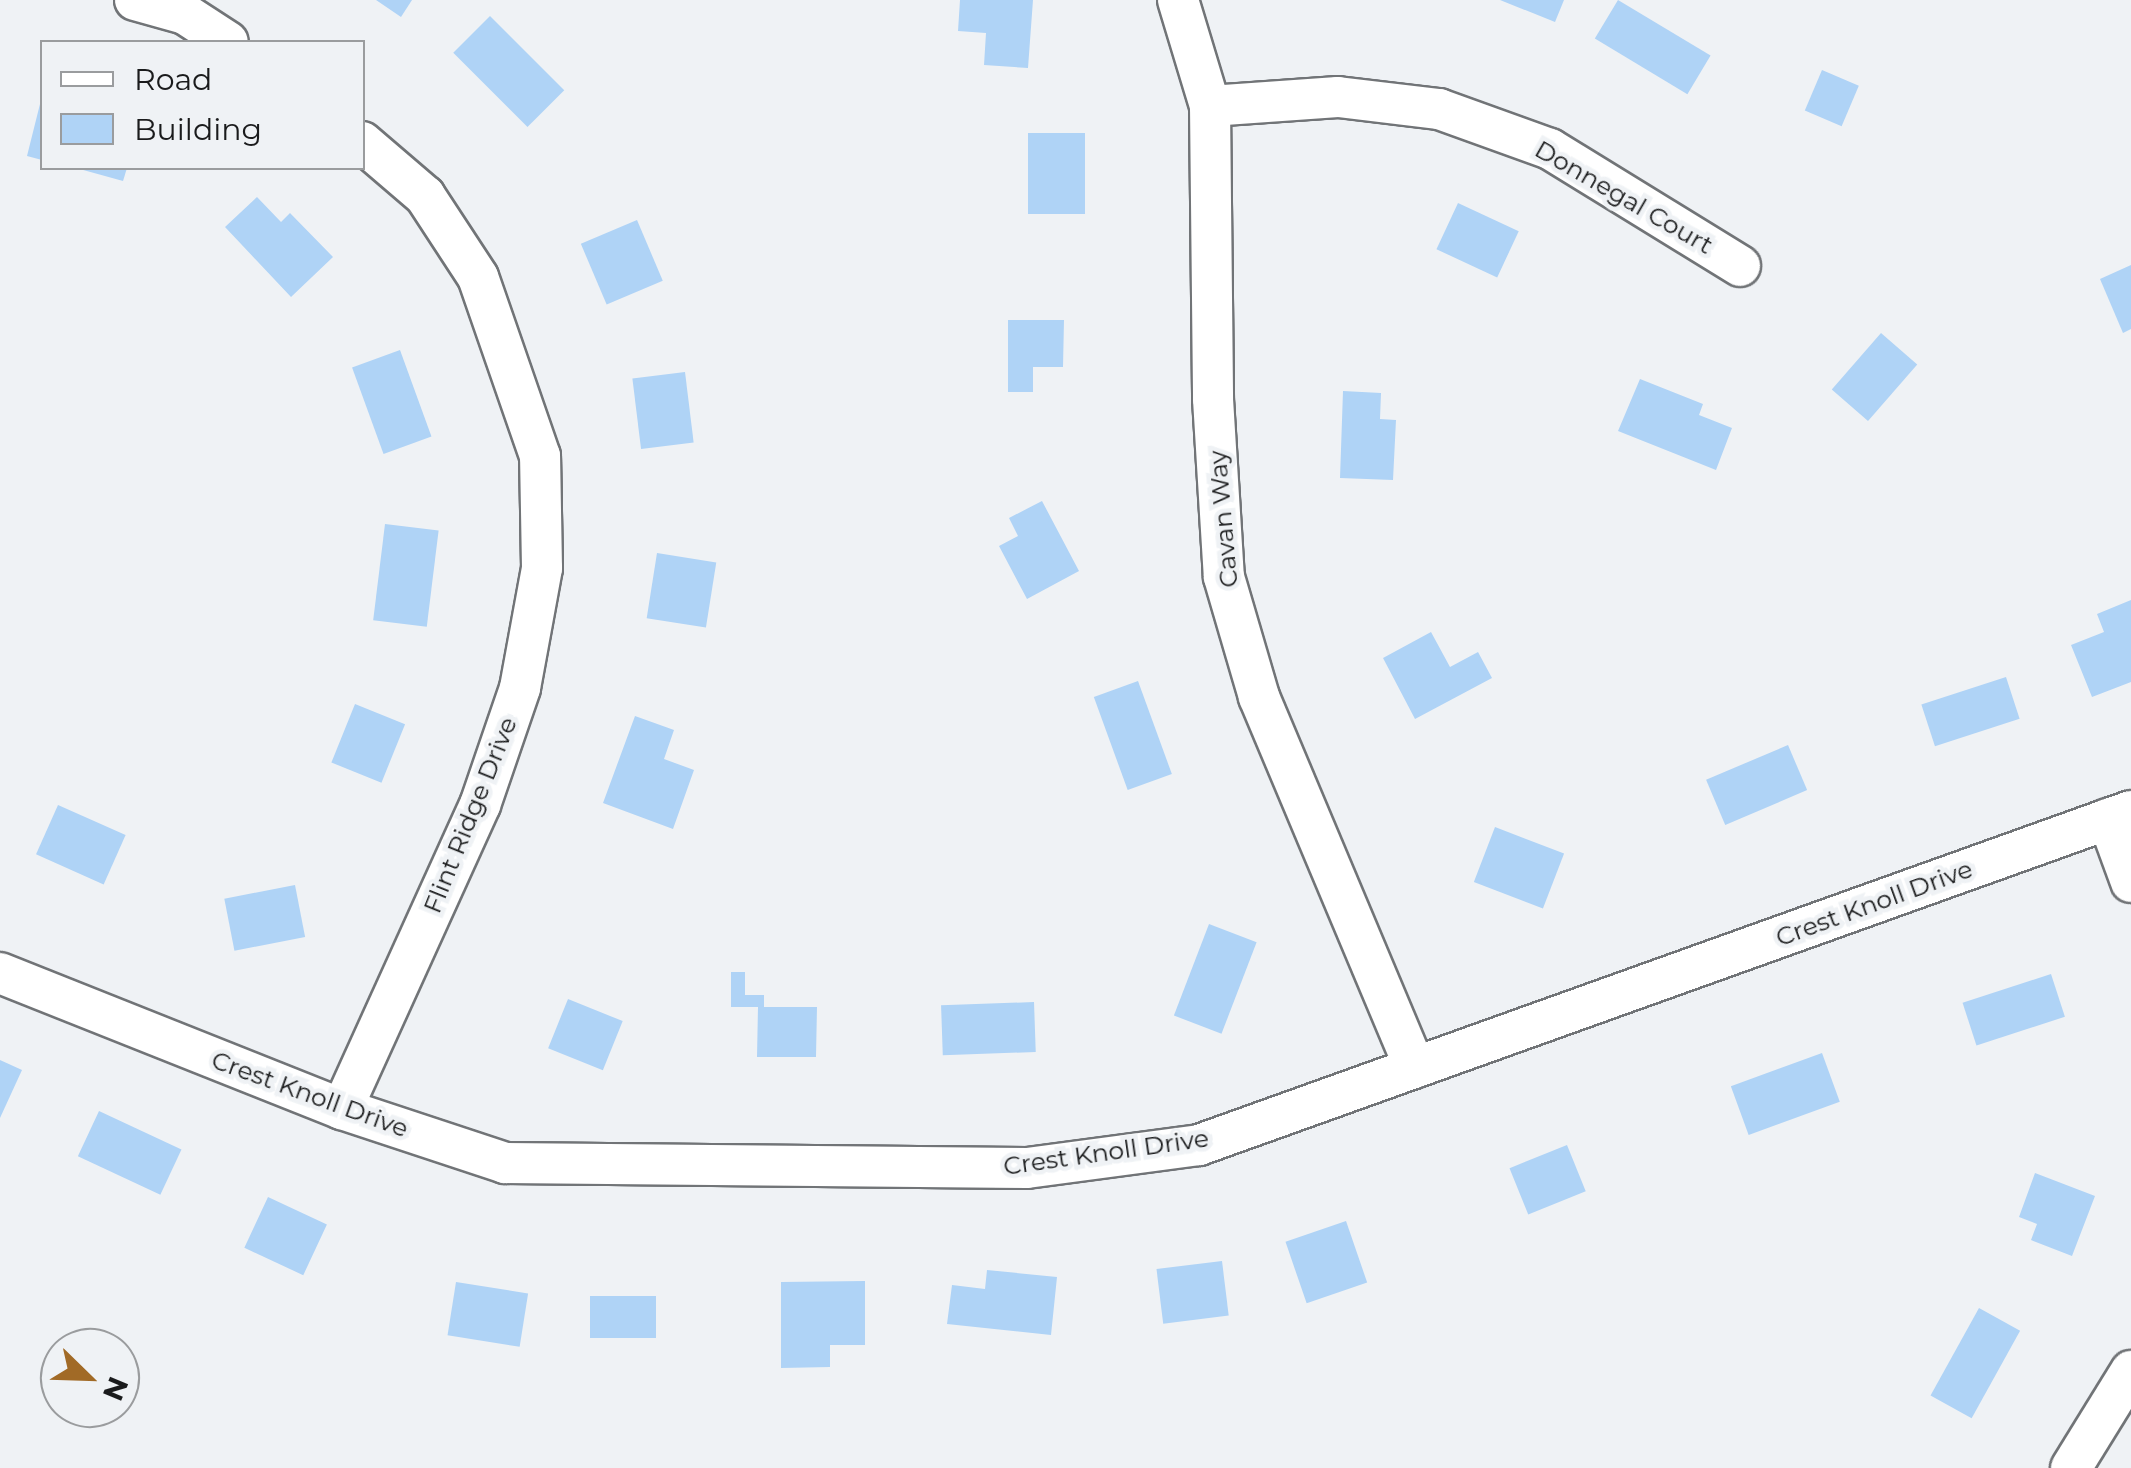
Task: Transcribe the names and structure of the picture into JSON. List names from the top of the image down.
{
  "streets": {
    "street": [
      "Donnegal Court",
      "Cavan Way",
      "Flint Ridge Drive",
      "Crest Knoll Drive"
    ]
  },
  "crossings": [
    ["Donnegal Court", "Cavan Way"],
    ["Cavan Way", "Crest Knoll Drive"],
    ["Flint Ridge Drive", "Crest Knoll Drive"]
  ],
  "legend": ["Road", "Building"],
  "north": "bottom right"
}
